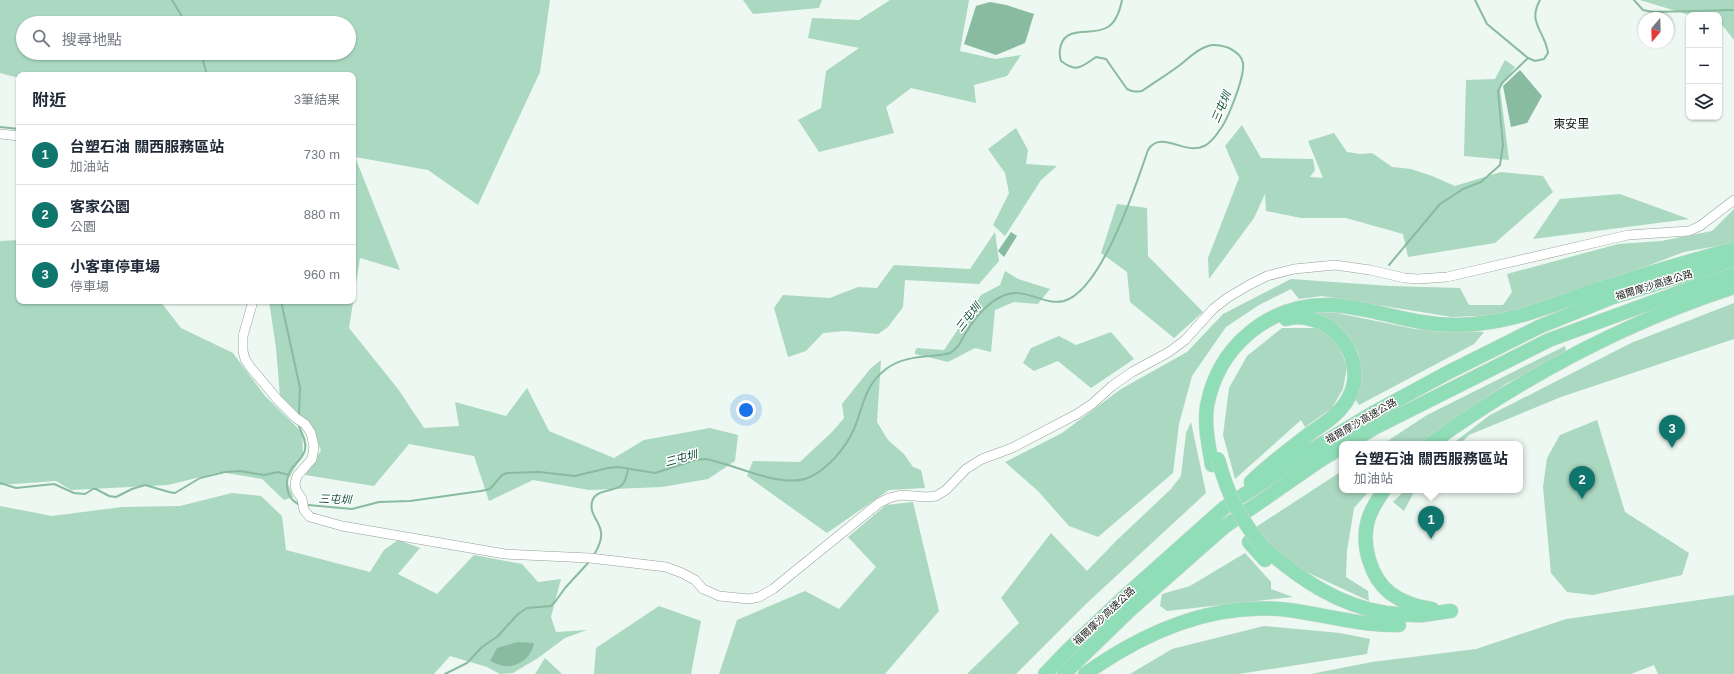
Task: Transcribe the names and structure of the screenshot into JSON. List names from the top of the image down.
{
  "streets": {
    "highway": ["福爾摩沙高速公路"]
  },
  "districts": ["東安里"],
  "water": ["三屯圳"],
  "north": "bottom",
  "page": {
    "map_buttons": ["+", "−"],
    "search": "搜尋地點",
    "heading": ["附近", "3筆結果"],
    "list": [
      {
        "mark": "1",
        "name": "台塑石油 關西服務區站",
        "note": "加油站",
        "value": "730 m"
      },
      {
        "mark": "2",
        "name": "客家公園",
        "note": "公園",
        "value": "880 m"
      },
      {
        "mark": "3",
        "name": "小客車停車場",
        "note": "停車場",
        "value": "960 m"
      }
    ],
    "pins": ["3", "2", "1"],
    "popup": ["台塑石油 關西服務區站", "加油站"]
  }
}
